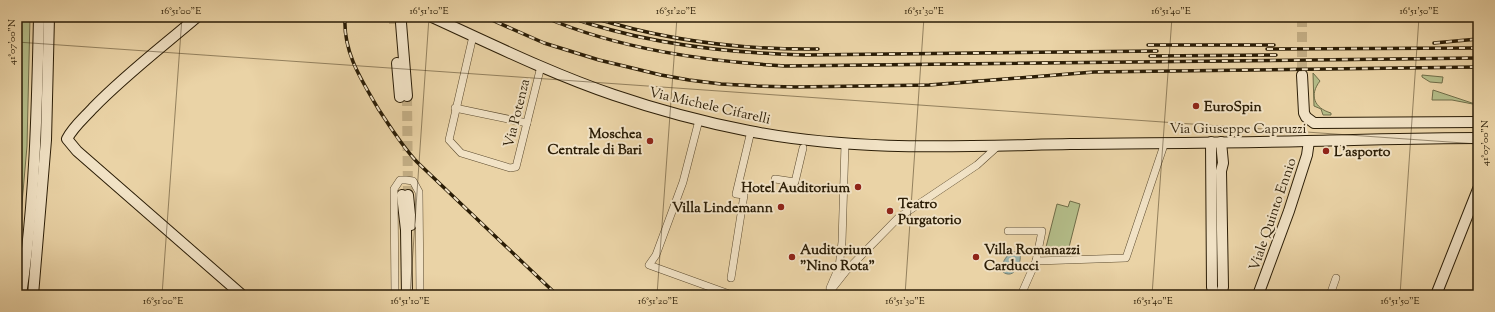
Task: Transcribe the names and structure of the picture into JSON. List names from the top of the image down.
{
  "streets": {
    "main road": ["Via Michele Cifarelli", "Via Giuseppe Capruzzi", "Viale Quinto Ennio"],
    "street": ["Via Potenza"]
  },
  "crossings": [
    ["Via Michele Cifarelli", "Via Potenza"],
    ["Via Michele Cifarelli", "Via Giuseppe Capruzzi"],
    ["Via Giuseppe Capruzzi", "Viale Quinto Ennio"]
  ],
  "places": [
    "EuroSpin",
    "Moschea Centrale di Bari",
    "L'asporto",
    "Hotel Auditorium",
    "Villa Lindemann",
    "Teatro Purgatorio",
    "Auditorium \"Nino Rota\"",
    "Villa Romanazzi Carducci"
  ],
  "coordinates": [
    "16°51'00\"E",
    "16°51'10\"E",
    "16°51'20\"E",
    "16°51'30\"E",
    "16°51'40\"E",
    "16°51'50\"E",
    "41°07'00\"N"
  ]
}
